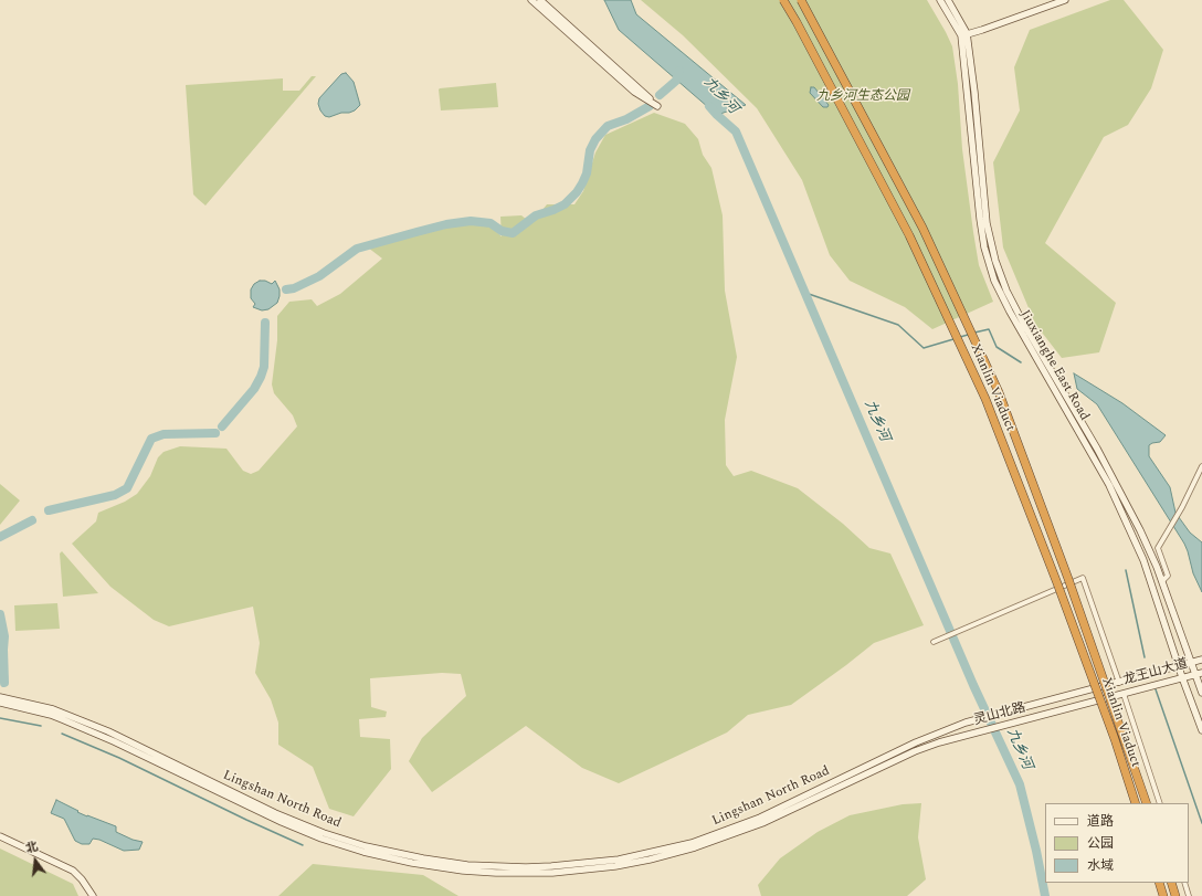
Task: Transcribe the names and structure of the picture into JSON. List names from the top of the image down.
{
  "streets": {
    "highway": ["Xianlin Viaduct"],
    "main road": [
      "Jiuxianghe East Road",
      "龙王山大道",
      "灵山北路",
      "Lingshan North Road"
    ]
  },
  "crossings": [
    ["Jiuxianghe East Road", "龙王山大道"],
    ["龙王山大道", "灵山北路"],
    ["龙王山大道", "Lingshan North Road"],
    ["灵山北路", "Lingshan North Road"]
  ],
  "water": ["九乡河"],
  "parks": ["九乡河生态公园"],
  "legend": ["道路", "公园", "水域"],
  "north": "top"
}
